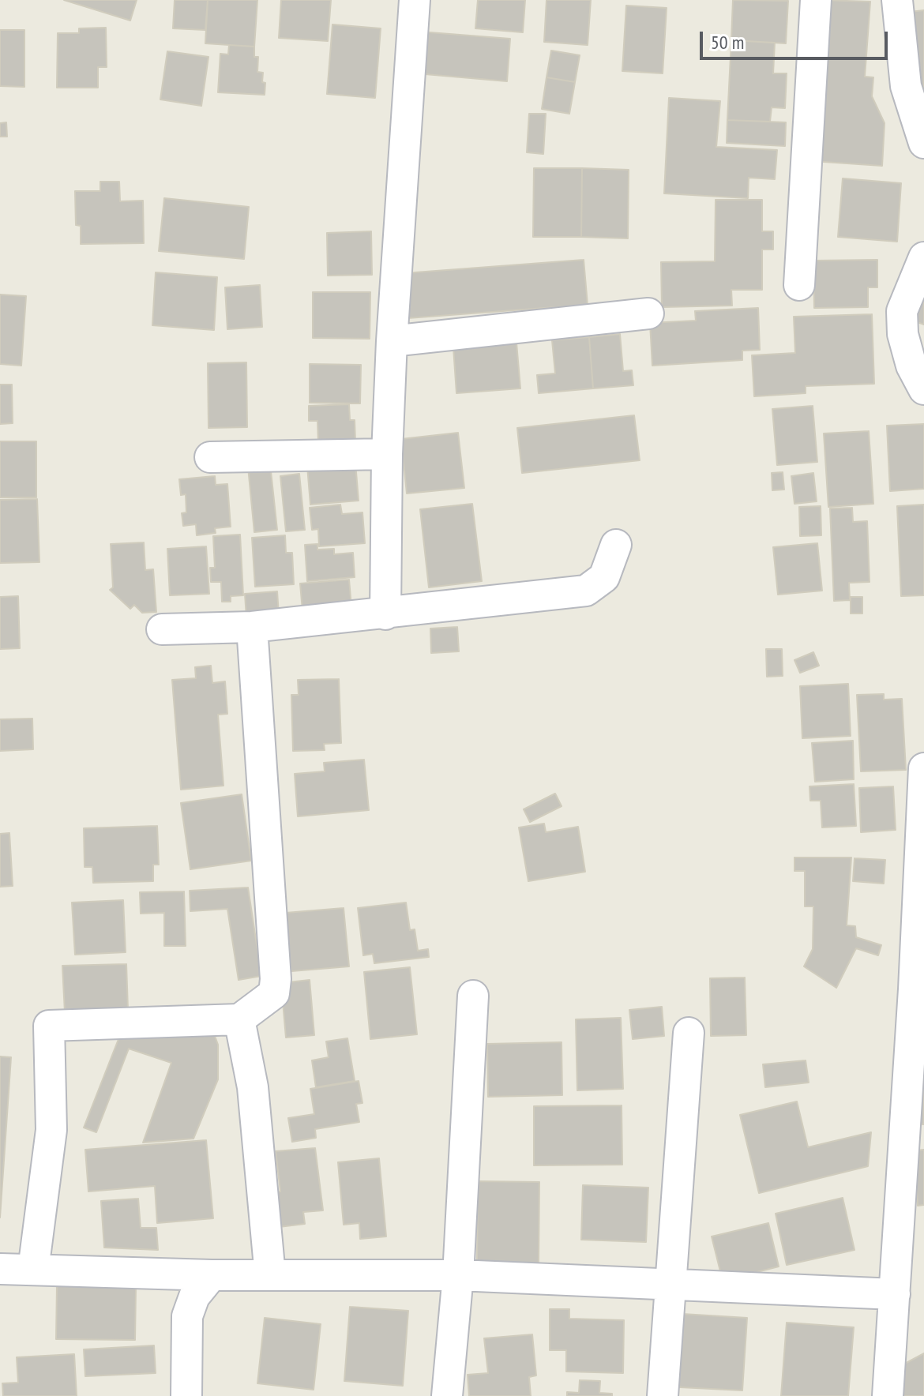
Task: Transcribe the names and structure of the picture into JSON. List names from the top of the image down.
{
  "scale_bar": "50 m"
}
